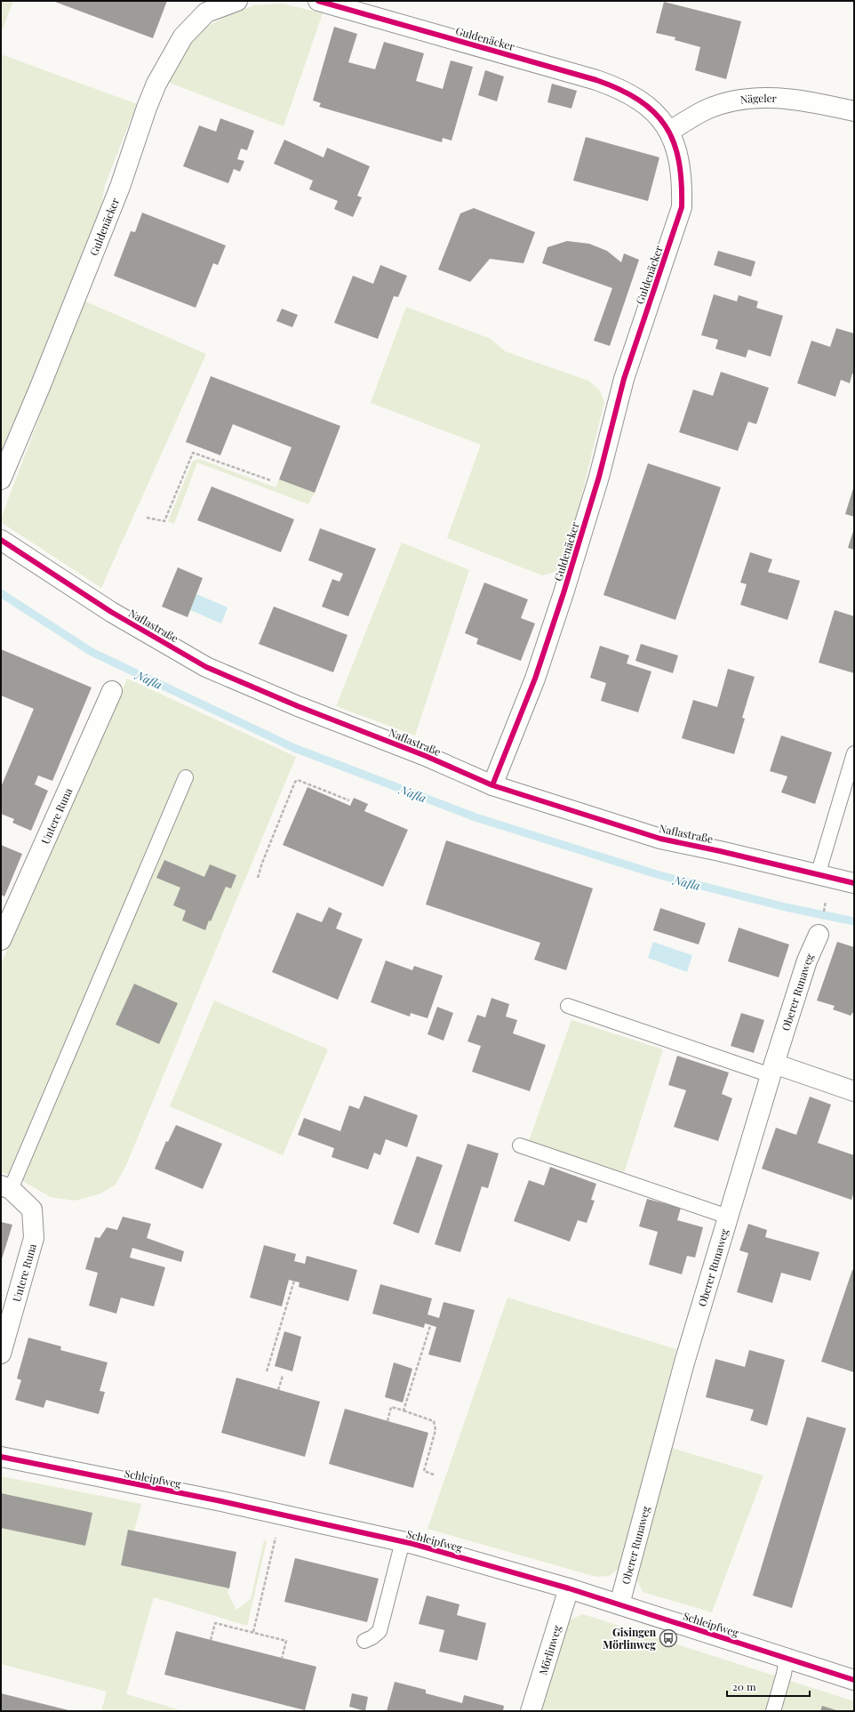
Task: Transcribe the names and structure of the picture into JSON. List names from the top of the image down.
{
  "streets": {
    "street": [
      "Guldenäcker",
      "Nägeler",
      "Naflastraße",
      "Untere Runa",
      "Oberer Runaweg",
      "Schleipfweg",
      "Mörlinweg"
    ]
  },
  "crossings": [
    ["Guldenäcker", "Nägeler"],
    ["Guldenäcker", "Naflastraße"],
    ["Oberer Runaweg", "Schleipfweg"],
    ["Schleipfweg", "Mörlinweg"]
  ],
  "water": ["Nafla"],
  "places": {
    "bus stop": ["Gisingen Mörlinweg"]
  },
  "scale_bar": "20 m"
}
